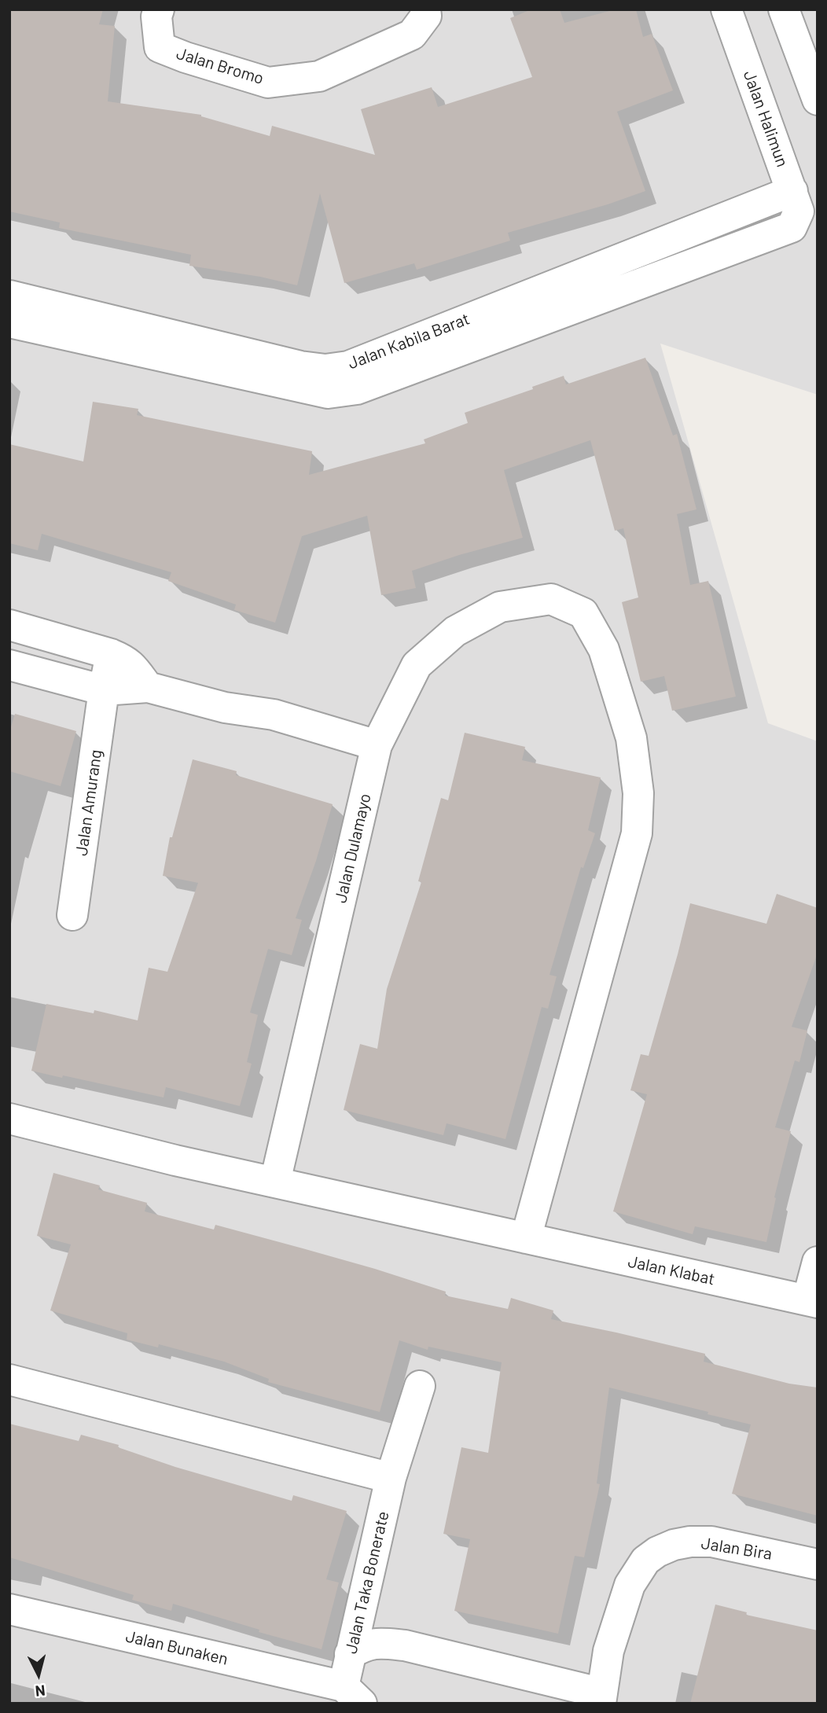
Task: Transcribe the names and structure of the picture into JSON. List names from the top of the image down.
{
  "streets": {
    "street": [
      "Jalan Bromo",
      "Jalan Halimun",
      "Jalan Kabila Barat",
      "Jalan Amurang",
      "Jalan Dulamayo",
      "Jalan Klabat",
      "Jalan Bira",
      "Jalan Taka Bonerate",
      "Jalan Bunaken"
    ]
  },
  "crossings": [
    ["Jalan Halimun", "Jalan Kabila Barat"],
    ["Jalan Dulamayo", "Jalan Klabat"],
    ["Jalan Taka Bonerate", "Jalan Bunaken"]
  ],
  "north": "bottom"
}
